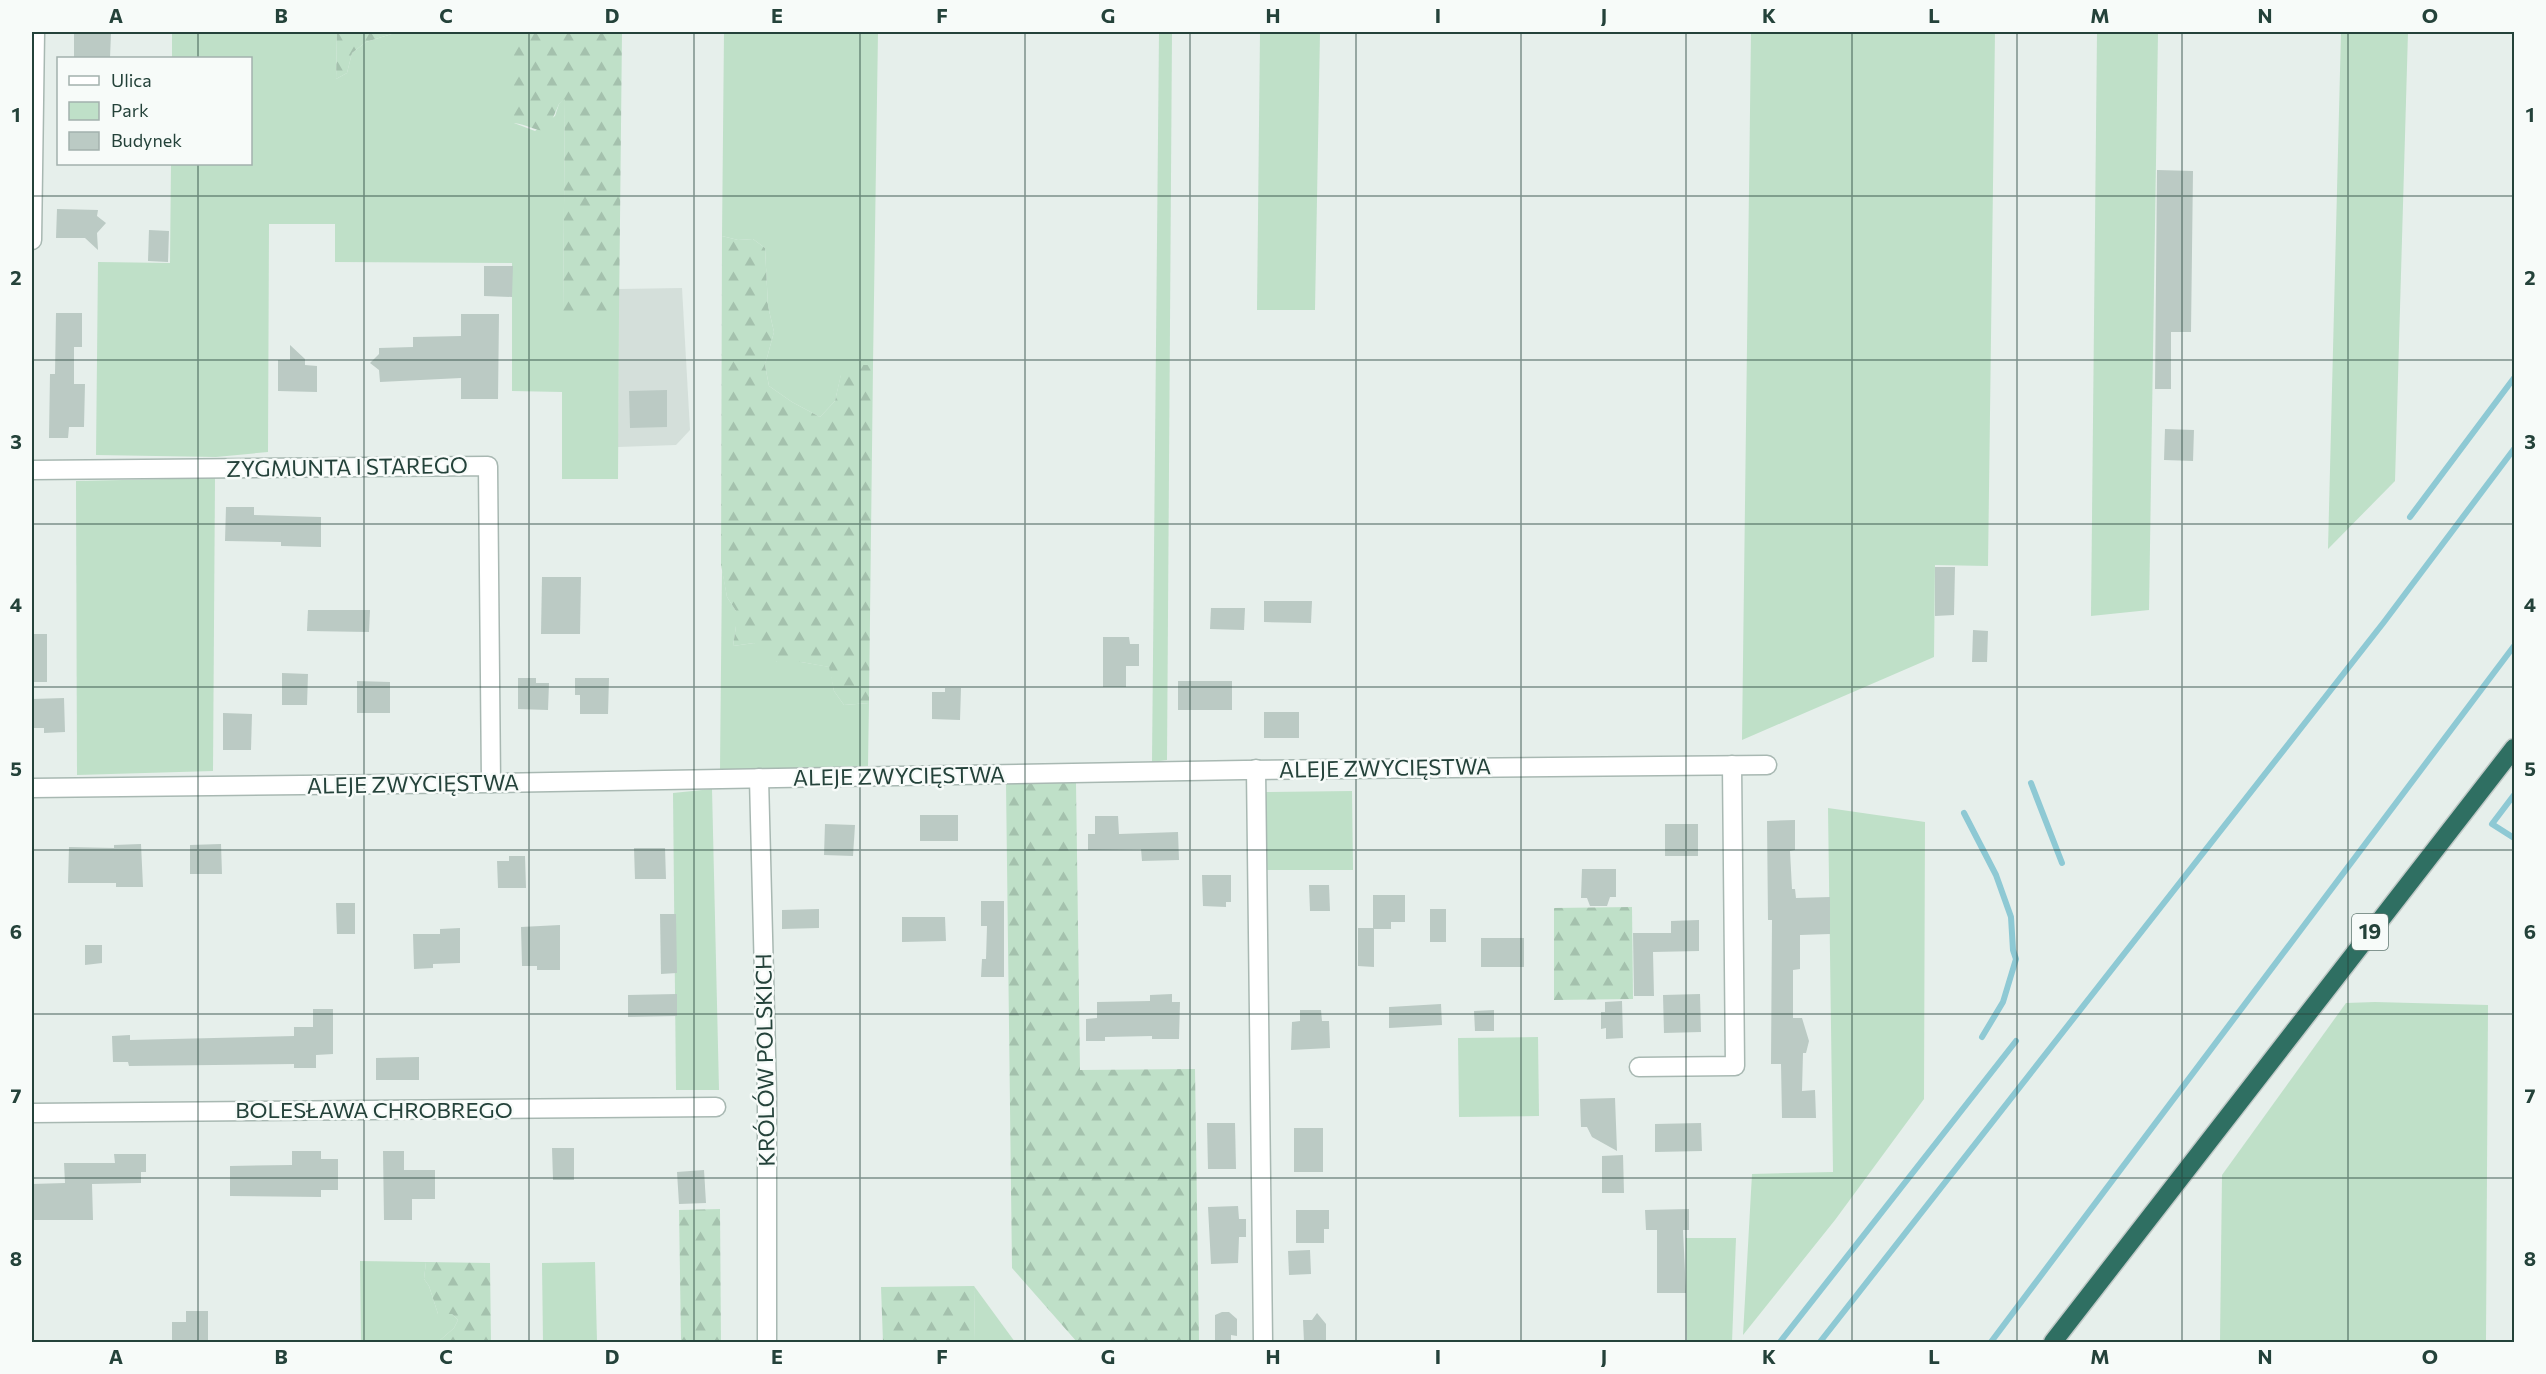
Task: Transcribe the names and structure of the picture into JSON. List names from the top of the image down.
{
  "streets": {
    "highway": ["19"],
    "street": [
      "ZYGMUNTA I STAREGO",
      "ALEJE ZWYCIĘSTWA",
      "KRÓLÓW POLSKICH",
      "BOLESŁAWA CHROBREGO"
    ]
  },
  "crossings": [
    ["ZYGMUNTA I STAREGO", "ALEJE ZWYCIĘSTWA"],
    ["ALEJE ZWYCIĘSTWA", "KRÓLÓW POLSKICH"]
  ],
  "legend": ["Ulica", "Park", "Budynek"],
  "grid": {
    "columns": [
      "A",
      "B",
      "C",
      "D",
      "E",
      "F",
      "G",
      "H",
      "I",
      "J",
      "K",
      "L",
      "M",
      "N",
      "O"
    ],
    "rows": [
      "1",
      "2",
      "3",
      "4",
      "5",
      "6",
      "7",
      "8"
    ]
  }
}
